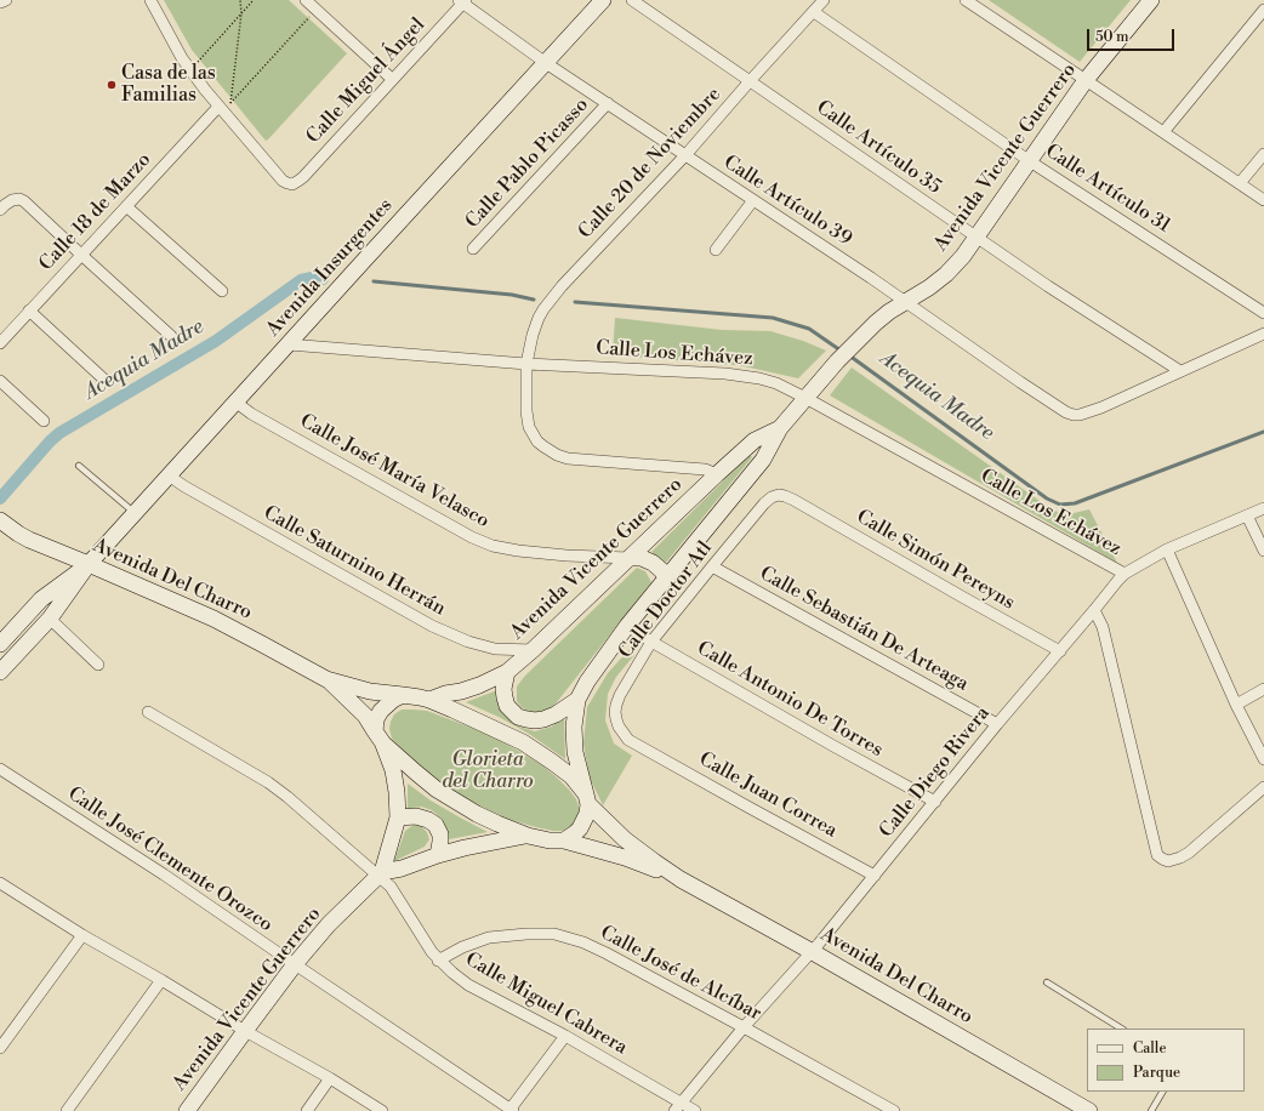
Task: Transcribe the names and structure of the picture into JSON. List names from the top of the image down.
{
  "streets": {
    "street": [
      "Calle Miguel Ángel",
      "Calle Artículo 35",
      "Avenida Vicente Guerrero",
      "Calle Pablo Picasso",
      "Calle 20 de Noviembre",
      "Calle Artículo 31",
      "Calle Artículo 39",
      "Calle 18 de Marzo",
      "Avenida Insurgentes",
      "Calle Los Echávez",
      "Calle José María Velasco",
      "Calle Simón Pereyns",
      "Calle Saturnino Herrán",
      "Avenida Del Charro",
      "Calle Doctor Atl",
      "Calle Sebastián De Arteaga",
      "Calle Antonio De Torres",
      "Calle Diego Rivera",
      "Calle Juan Correa",
      "Calle José Clemente Orozco",
      "Calle José de Alcíbar",
      "Calle Miguel Cabrera"
    ]
  },
  "crossings": [
    ["Calle Miguel Ángel", "Calle Artículo 39"],
    ["Calle Miguel Ángel", "Calle 18 de Marzo"],
    ["Calle Artículo 35", "Avenida Vicente Guerrero"],
    ["Calle Artículo 35", "Calle 20 de Noviembre"],
    ["Calle Artículo 35", "Calle Artículo 39"],
    ["Avenida Vicente Guerrero", "Calle 20 de Noviembre"],
    ["Avenida Vicente Guerrero", "Calle Artículo 31"],
    ["Avenida Vicente Guerrero", "Calle Artículo 39"],
    ["Avenida Vicente Guerrero", "Calle Los Echávez"],
    ["Avenida Vicente Guerrero", "Calle José María Velasco"],
    ["Avenida Vicente Guerrero", "Calle Saturnino Herrán"],
    ["Avenida Vicente Guerrero", "Avenida Del Charro"],
    ["Avenida Vicente Guerrero", "Calle Antonio De Torres"],
    ["Avenida Vicente Guerrero", "Calle José Clemente Orozco"],
    ["Avenida Vicente Guerrero", "Calle Miguel Cabrera"],
    ["Calle Pablo Picasso", "Calle Artículo 39"],
    ["Calle 20 de Noviembre", "Calle Artículo 31"],
    ["Calle 20 de Noviembre", "Calle Artículo 39"],
    ["Calle 20 de Noviembre", "Calle Los Echávez"],
    ["Calle Artículo 39", "Avenida Insurgentes"],
    ["Avenida Insurgentes", "Calle Los Echávez"],
    ["Avenida Insurgentes", "Calle José María Velasco"],
    ["Avenida Insurgentes", "Calle Saturnino Herrán"],
    ["Avenida Insurgentes", "Avenida Del Charro"],
    ["Calle Los Echávez", "Calle Diego Rivera"],
    ["Calle Simón Pereyns", "Calle Doctor Atl"],
    ["Calle Simón Pereyns", "Calle Diego Rivera"],
    ["Avenida Del Charro", "Calle Diego Rivera"],
    ["Calle Doctor Atl", "Calle Sebastián De Arteaga"],
    ["Calle Doctor Atl", "Calle Antonio De Torres"],
    ["Calle Doctor Atl", "Calle Juan Correa"],
    ["Calle Sebastián De Arteaga", "Calle Diego Rivera"],
    ["Calle Antonio De Torres", "Calle Diego Rivera"],
    ["Calle Diego Rivera", "Calle Juan Correa"],
    ["Calle Diego Rivera", "Calle José de Alcíbar"],
    ["Calle Diego Rivera", "Calle Miguel Cabrera"],
    ["Calle José de Alcíbar", "Calle Miguel Cabrera"]
  ],
  "water": ["Acequia Madre"],
  "parks": ["Glorieta del Charro"],
  "places": ["Casa de las Familias"],
  "legend": ["Calle", "Parque"],
  "scale_bar": "50 m"
}
